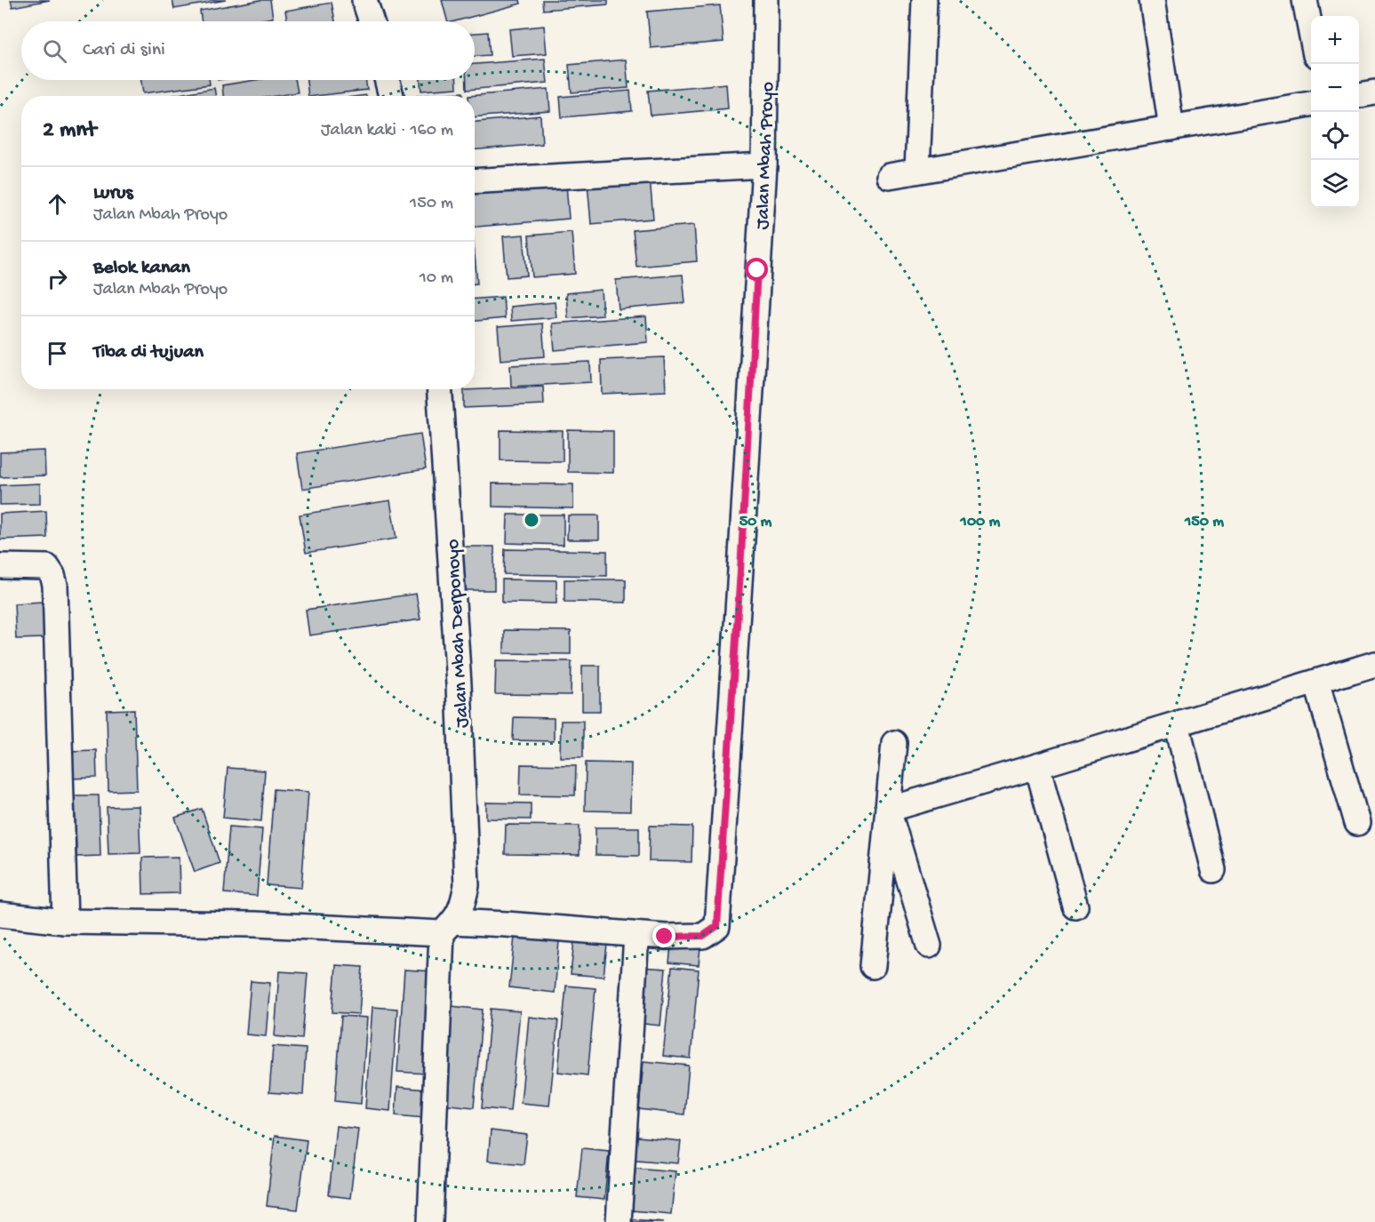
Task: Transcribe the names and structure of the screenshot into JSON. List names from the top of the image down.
{
  "streets": {
    "street": ["Jalan Mbah Proyo", "Jalan Mbah Derponoyo"]
  },
  "page": {
    "map_buttons": ["+", "−"],
    "search": "Cari di sini",
    "heading": ["2 mnt", "Jalan kaki · 160 m"],
    "list": [
      ["Lurus", "Jalan Mbah Proyo", "150 m"],
      ["Belok kanan", "Jalan Mbah Proyo", "10 m"],
      "Tiba di tujuan"
    ]
  },
  "rings": ["50 m", "100 m", "150 m"]
}
